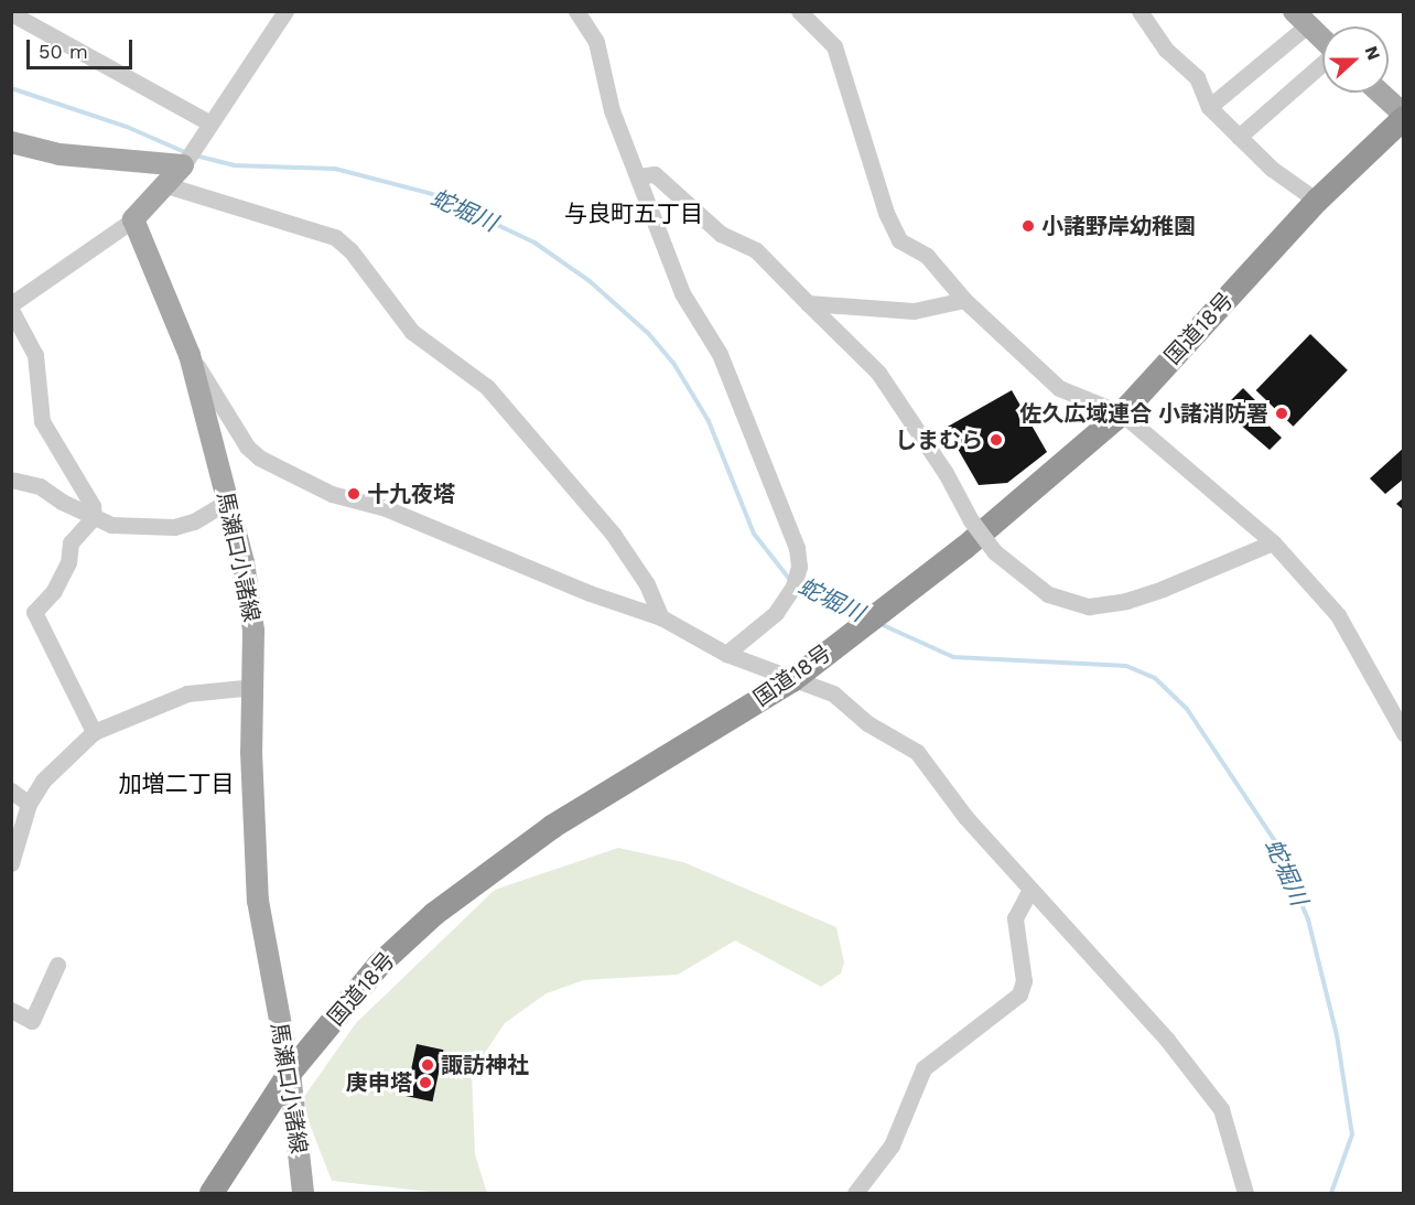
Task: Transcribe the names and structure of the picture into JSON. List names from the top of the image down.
{
  "streets": {
    "highway": ["国道18号"],
    "main road": ["馬瀬口小諸線"]
  },
  "crossings": [
    ["国道18号", "馬瀬口小諸線"]
  ],
  "districts": ["与良町五丁目", "加増二丁目"],
  "water": ["蛇堀川"],
  "places": [
    "小諸野岸幼稚園",
    "佐久広域連合 小諸消防署",
    "しまむら",
    "十九夜塔",
    "諏訪神社",
    "庚申塔"
  ],
  "scale_bar": "50 m",
  "north": "right"
}
